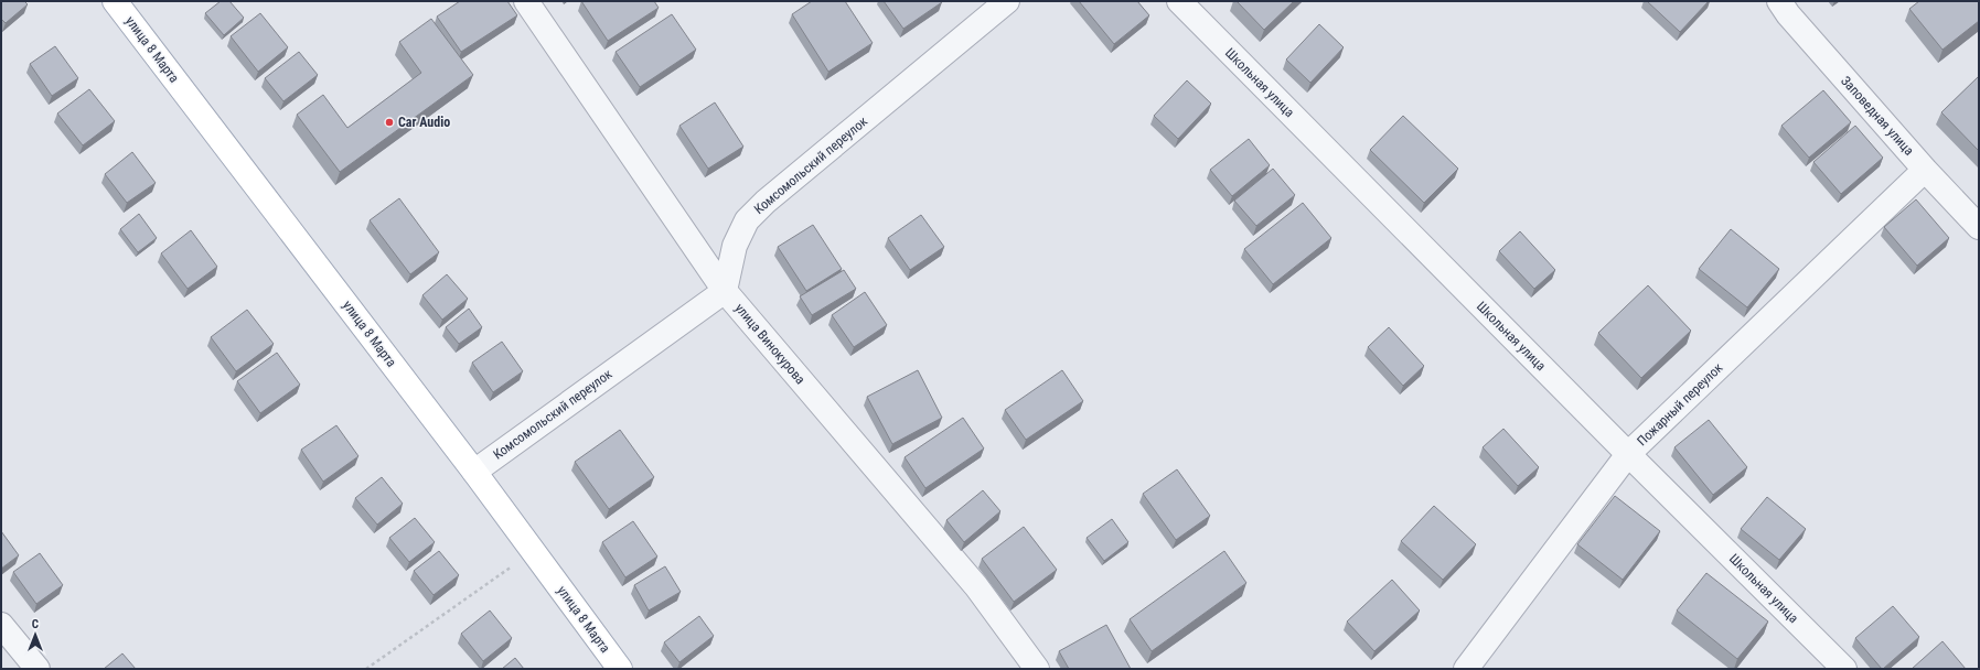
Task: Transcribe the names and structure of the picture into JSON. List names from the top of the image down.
{
  "streets": {
    "main road": ["улица 8 Марта"],
    "street": [
      "Школьная улица",
      "Заповедная улица",
      "Комсомольский переулок",
      "улица Винокурова",
      "Пожарный переулок"
    ]
  },
  "crossings": [
    ["улица 8 Марта", "Комсомольский переулок"],
    ["Школьная улица", "Пожарный переулок"],
    ["Заповедная улица", "Пожарный переулок"],
    ["Комсомольский переулок", "улица Винокурова"]
  ],
  "places": ["Car Audio"],
  "north": "top"
}
